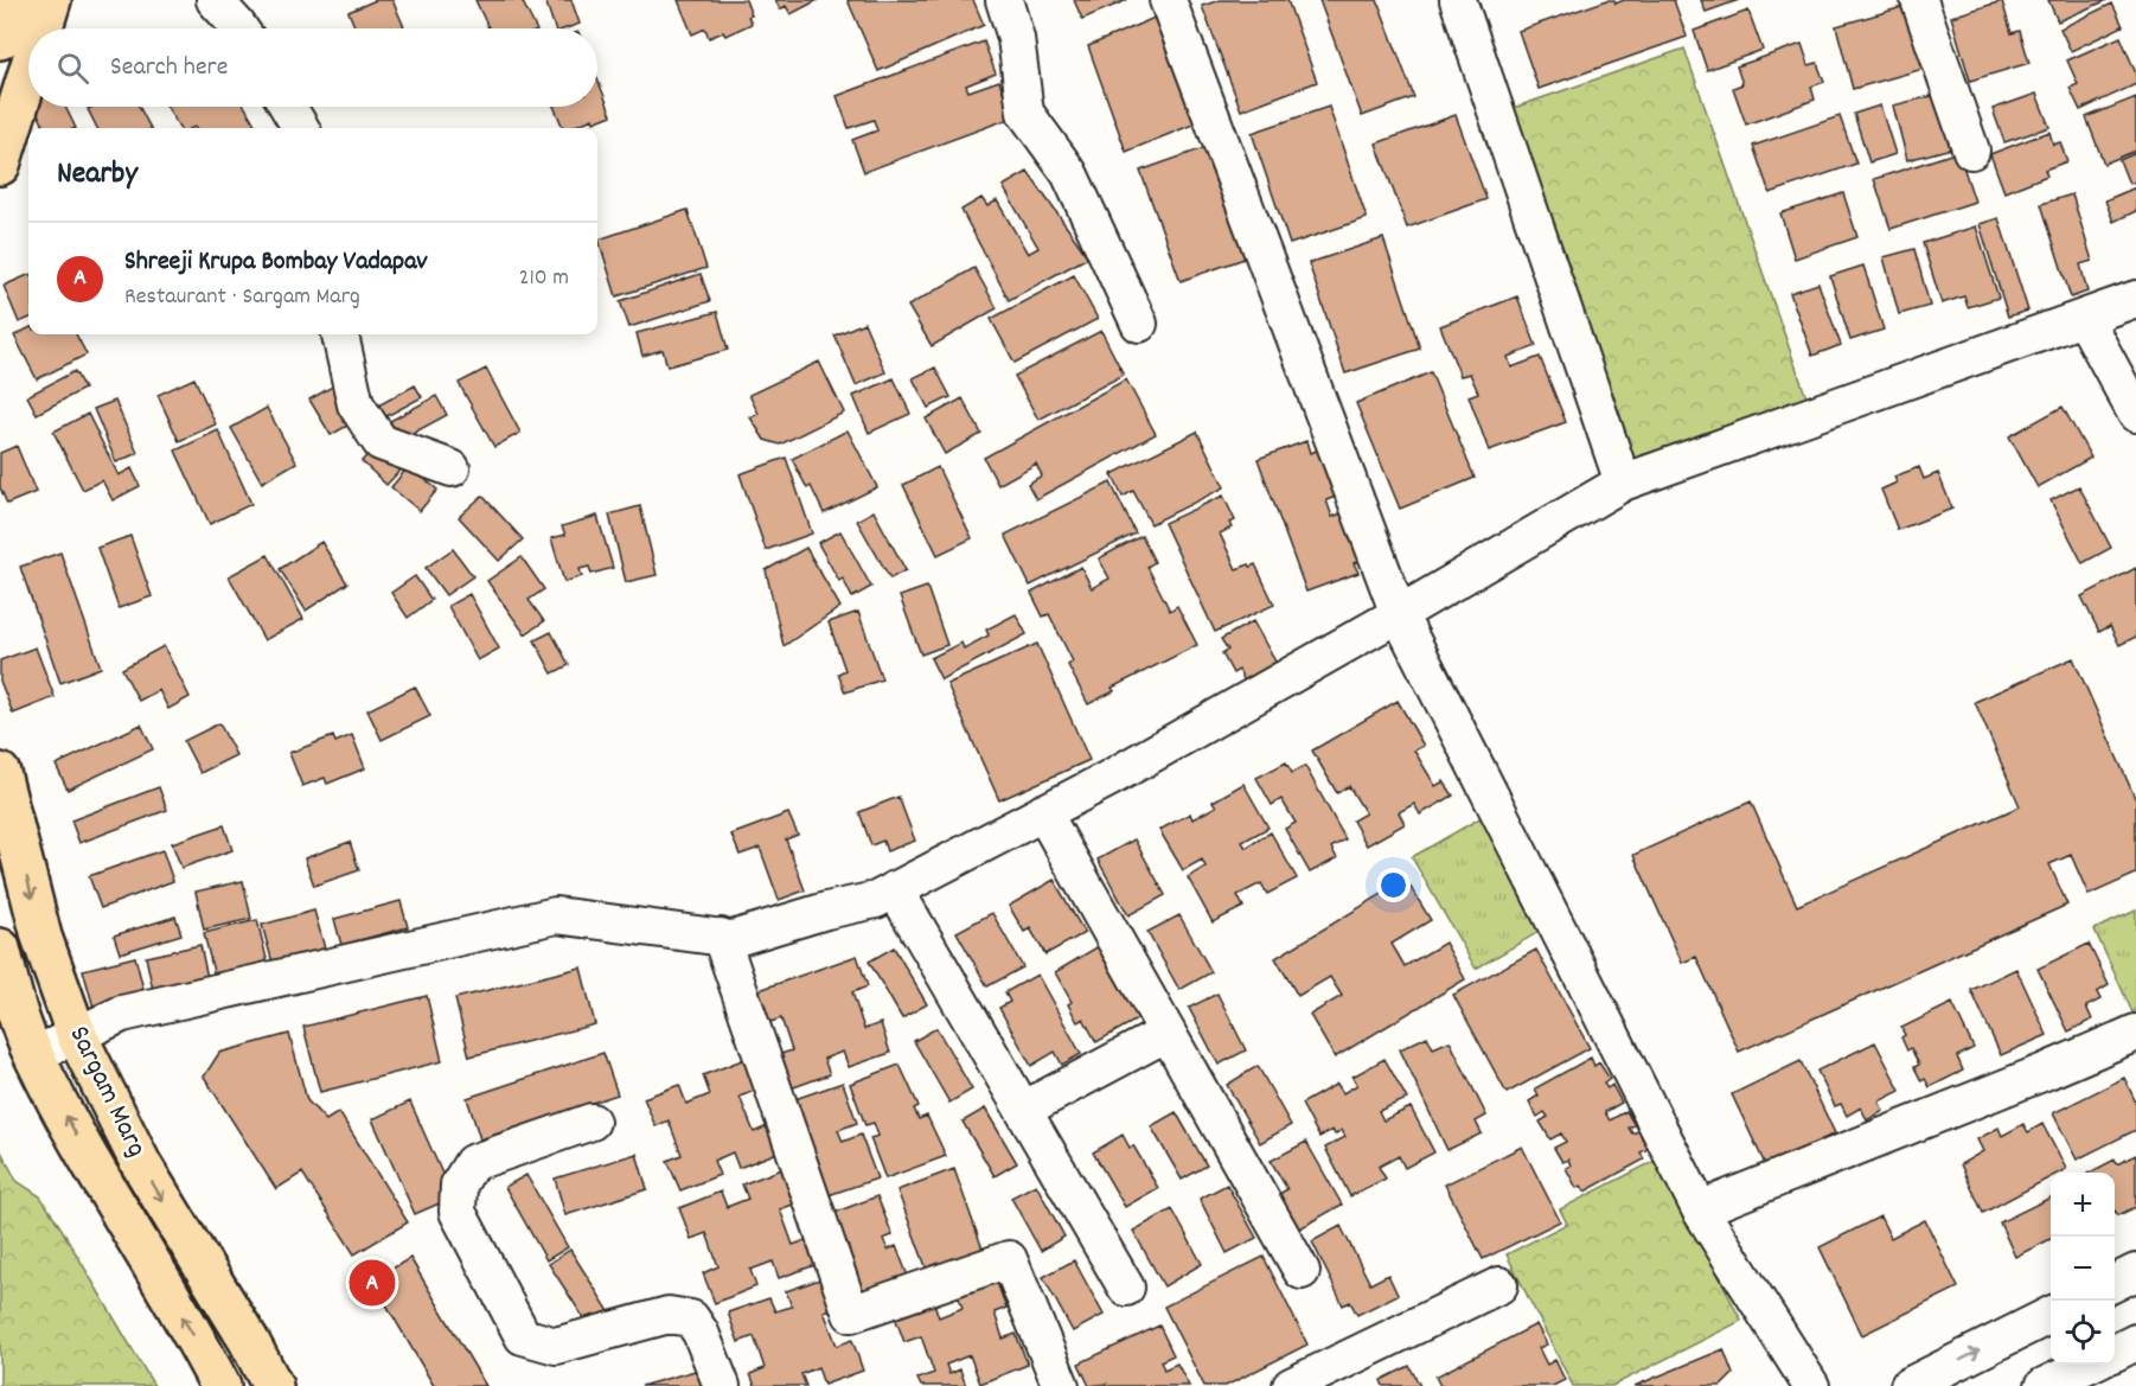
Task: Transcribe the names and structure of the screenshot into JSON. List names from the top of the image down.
{
  "streets": {
    "main road": ["Sargam Marg"]
  },
  "page": {
    "search": "Search here",
    "heading": "Nearby",
    "list": [
      {
        "mark": "A",
        "name": "Shreeji Krupa Bombay Vadapav",
        "note": "Restaurant · Sargam Marg",
        "value": "210 m"
      }
    ],
    "map_buttons": ["+", "−"],
    "pins": "A"
  }
}
